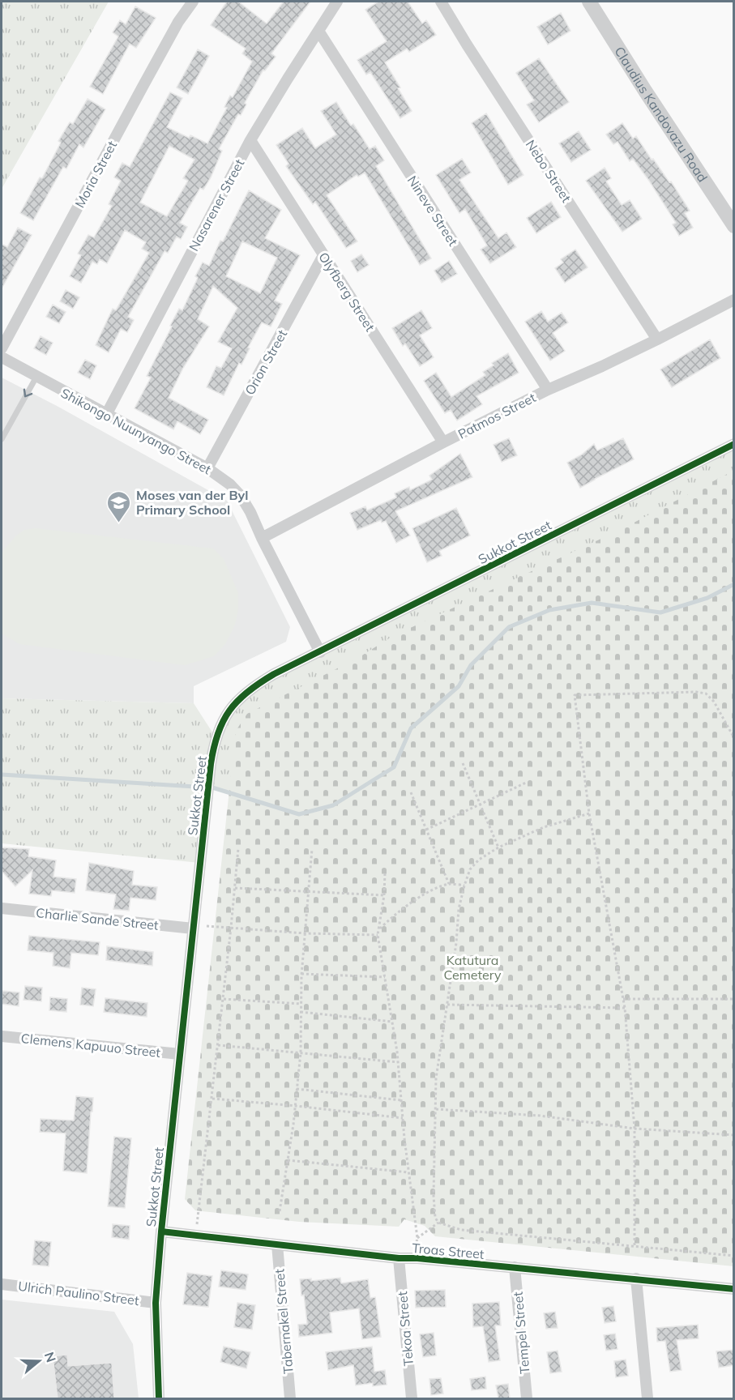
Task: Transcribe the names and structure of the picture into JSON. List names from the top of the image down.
{
  "streets": {
    "street": [
      "Claudius Kandovazu Road",
      "Nebo Street",
      "Moria Street",
      "Nasarener Street",
      "Nineve Street",
      "Olyfberg Street",
      "Orion Street",
      "Patmos Street",
      "Shikongo Nuunyango Street",
      "Sukkot Street",
      "Charlie Sande Street",
      "Clemens Kapuuo Street",
      "Troas Street",
      "Ulrich Paulino Street",
      "Tabernakel Street",
      "Tekoa Street",
      "Tempel Street"
    ]
  },
  "crossings": [
    ["Nebo Street", "Patmos Street"],
    ["Nasarener Street", "Nineve Street"],
    ["Nasarener Street", "Olyfberg Street"],
    ["Nasarener Street", "Shikongo Nuunyango Street"],
    ["Nineve Street", "Patmos Street"],
    ["Olyfberg Street", "Orion Street"],
    ["Olyfberg Street", "Patmos Street"],
    ["Orion Street", "Shikongo Nuunyango Street"],
    ["Patmos Street", "Shikongo Nuunyango Street"],
    ["Shikongo Nuunyango Street", "Sukkot Street"],
    ["Sukkot Street", "Charlie Sande Street"],
    ["Sukkot Street", "Clemens Kapuuo Street"],
    ["Sukkot Street", "Troas Street"],
    ["Sukkot Street", "Ulrich Paulino Street"],
    ["Troas Street", "Tabernakel Street"],
    ["Troas Street", "Tekoa Street"],
    ["Troas Street", "Tempel Street"]
  ],
  "parks": ["Katutura Cemetery"],
  "places": {
    "school or university": ["Moses van der Byl Primary School"]
  },
  "north": "right"
}
